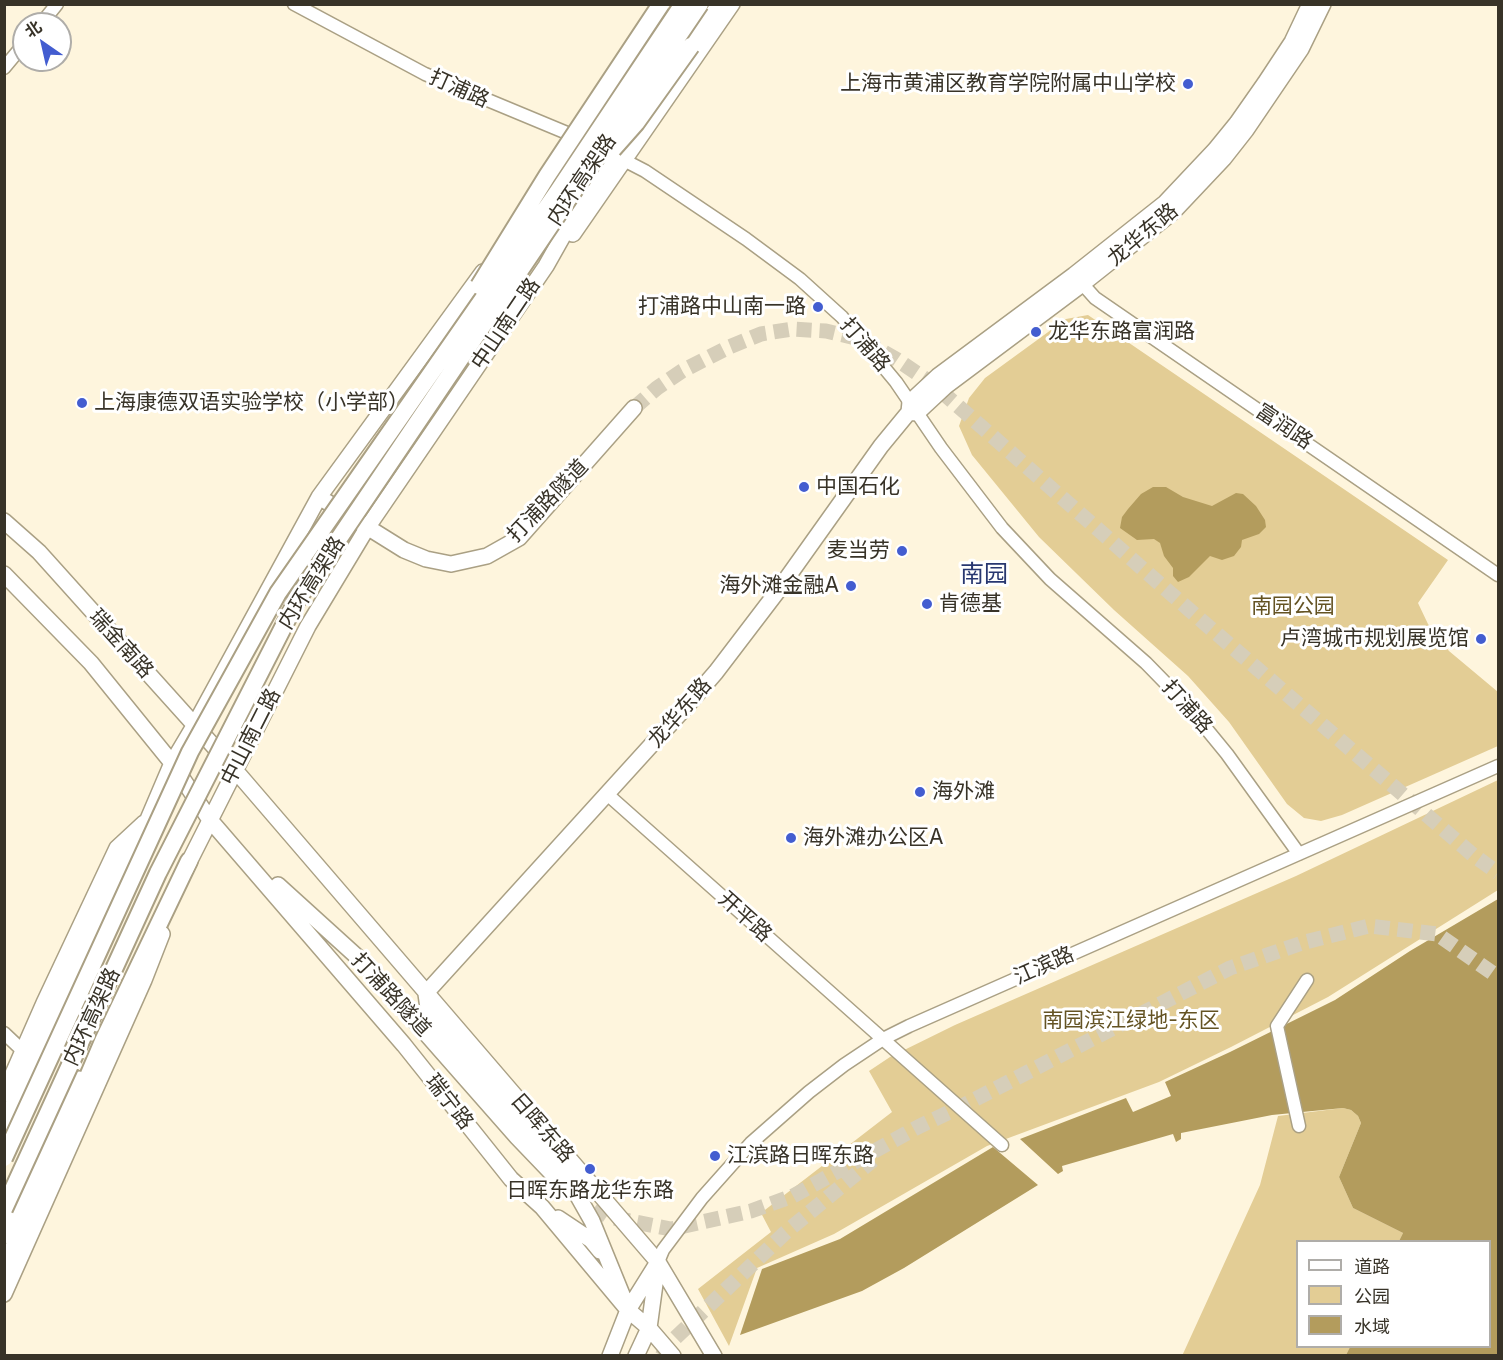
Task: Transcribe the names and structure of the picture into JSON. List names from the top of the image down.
{
  "streets": {
    "highway": ["内环高架路"],
    "main road": [
      "龙华东路",
      "中山南二路",
      "打浦路隧道",
      "瑞金南路",
      "瑞宁路",
      "日晖东路"
    ],
    "street": [
      "打浦路",
      "富润路",
      "开平路",
      "江滨路"
    ]
  },
  "crossings": [
    ["打浦路", "龙华东路"],
    ["打浦路", "中山南二路"],
    ["打浦路", "江滨路"],
    ["龙华东路", "富润路"],
    ["龙华东路", "开平路"],
    ["龙华东路", "日晖东路"],
    ["中山南二路", "打浦路隧道"],
    ["中山南二路", "瑞金南路"],
    ["中山南二路", "日晖东路"],
    ["打浦路隧道", "瑞宁路"],
    ["瑞金南路", "日晖东路"],
    ["开平路", "江滨路"],
    ["江滨路", "日晖东路"],
    ["瑞宁路", "日晖东路"]
  ],
  "districts": ["南园"],
  "parks": ["南园公园", "南园滨江绿地-东区"],
  "places": [
    "上海市黄浦区教育学院附属中山学校",
    "打浦路中山南一路",
    "龙华东路富润路",
    "上海康德双语实验学校（小学部）",
    "中国石化",
    "麦当劳",
    "海外滩金融A",
    "肯德基",
    "卢湾城市规划展览馆",
    "海外滩",
    "海外滩办公区A",
    "江滨路日晖东路",
    "日晖东路龙华东路"
  ],
  "legend": ["道路", "公园", "水域"],
  "north": "top left"
}
